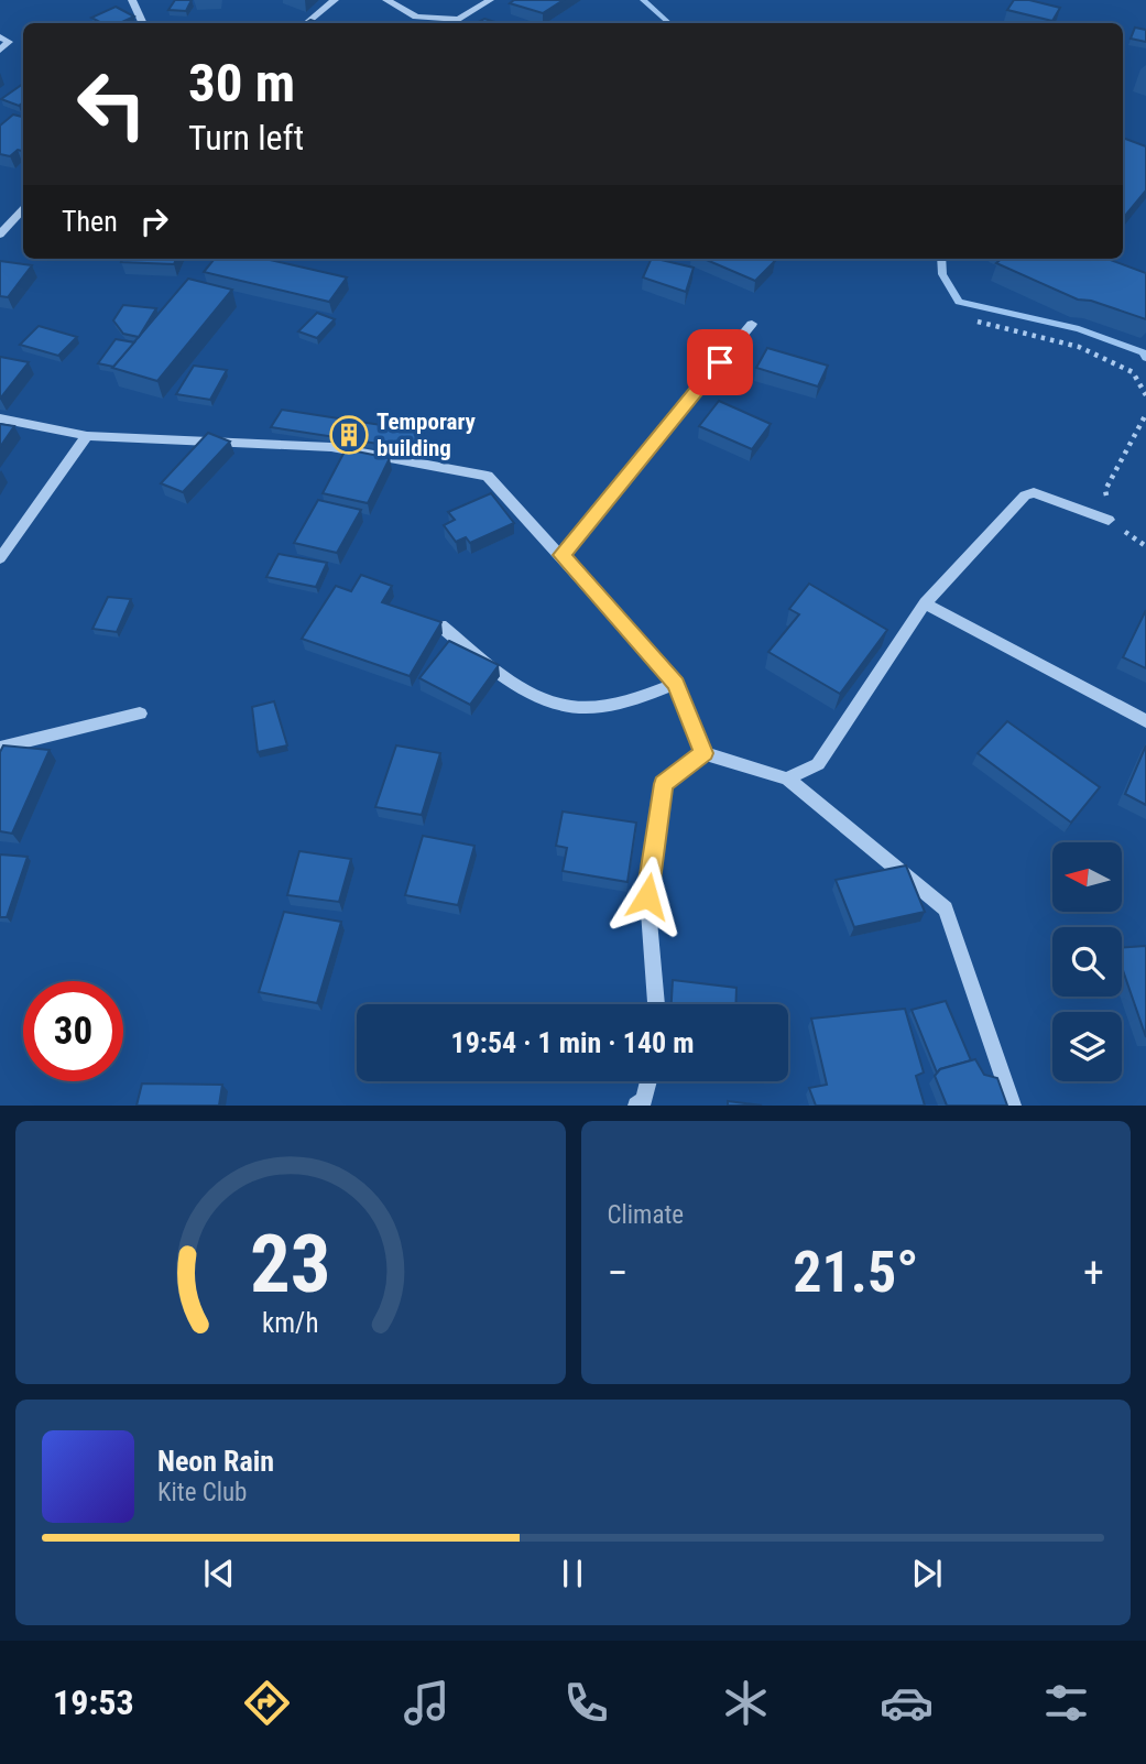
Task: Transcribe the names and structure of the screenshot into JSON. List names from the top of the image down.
{
  "places": {
    "building": ["Temporary building"]
  },
  "north": "left",
  "page": {
    "turn": ["30 m", "Turn left"],
    "then": "Then",
    "limit": "30",
    "trip": "19:54 · 1 min · 140 m",
    "tile": "Climate",
    "heat": ["−", "21.5°", "+"],
    "song": ["Neon Rain", "Kite Club"],
    "tabs": "19:53",
    "gauge": ["23", "km/h"]
  }
}
